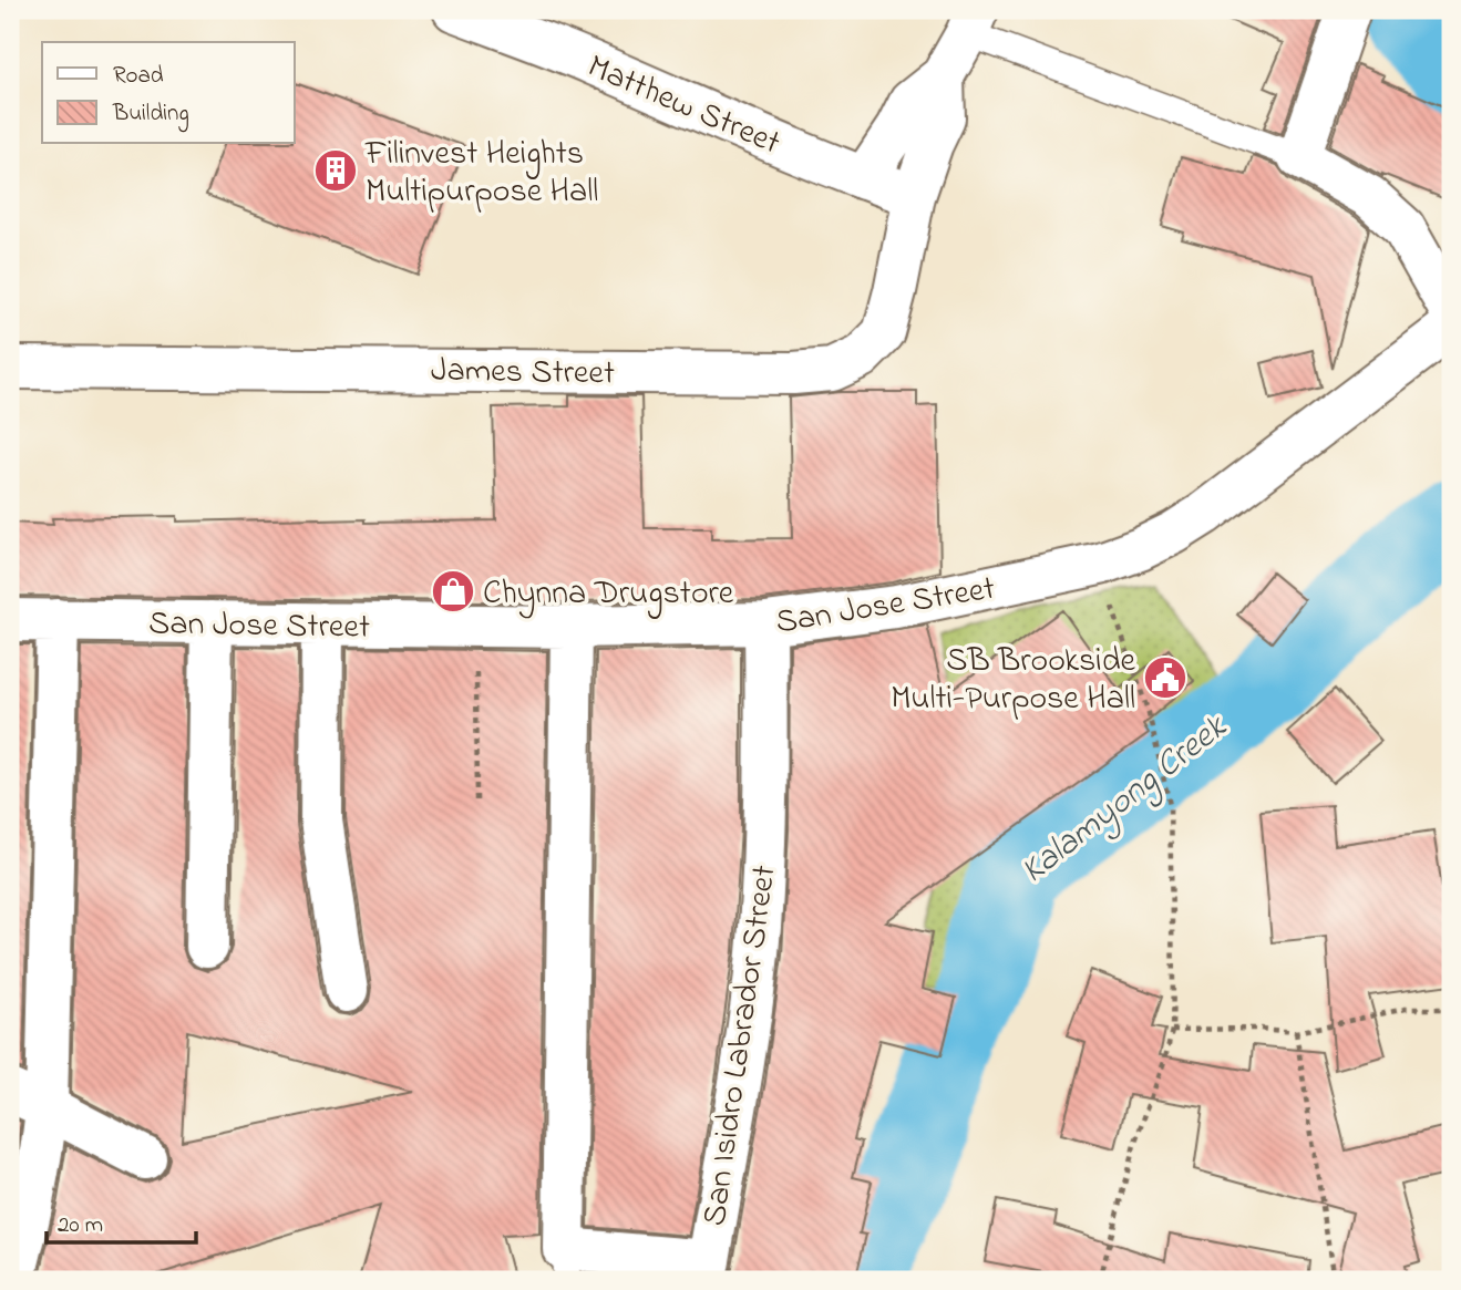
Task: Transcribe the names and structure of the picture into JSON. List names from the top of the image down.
{
  "streets": {
    "street": [
      "Matthew Street",
      "James Street",
      "San Jose Street",
      "San Isidro Labrador Street"
    ]
  },
  "crossings": [
    ["Matthew Street", "James Street"],
    ["San Jose Street", "San Isidro Labrador Street"]
  ],
  "water": ["Kalamyong Creek"],
  "places": {
    "building": ["Filinvest Heights Multipurpose Hall"],
    "shop": ["Chynna Drugstore"],
    "public building": ["SB Brookside Multi-Purpose Hall"]
  },
  "legend": ["Road", "Building"],
  "scale_bar": "20 m"
}
